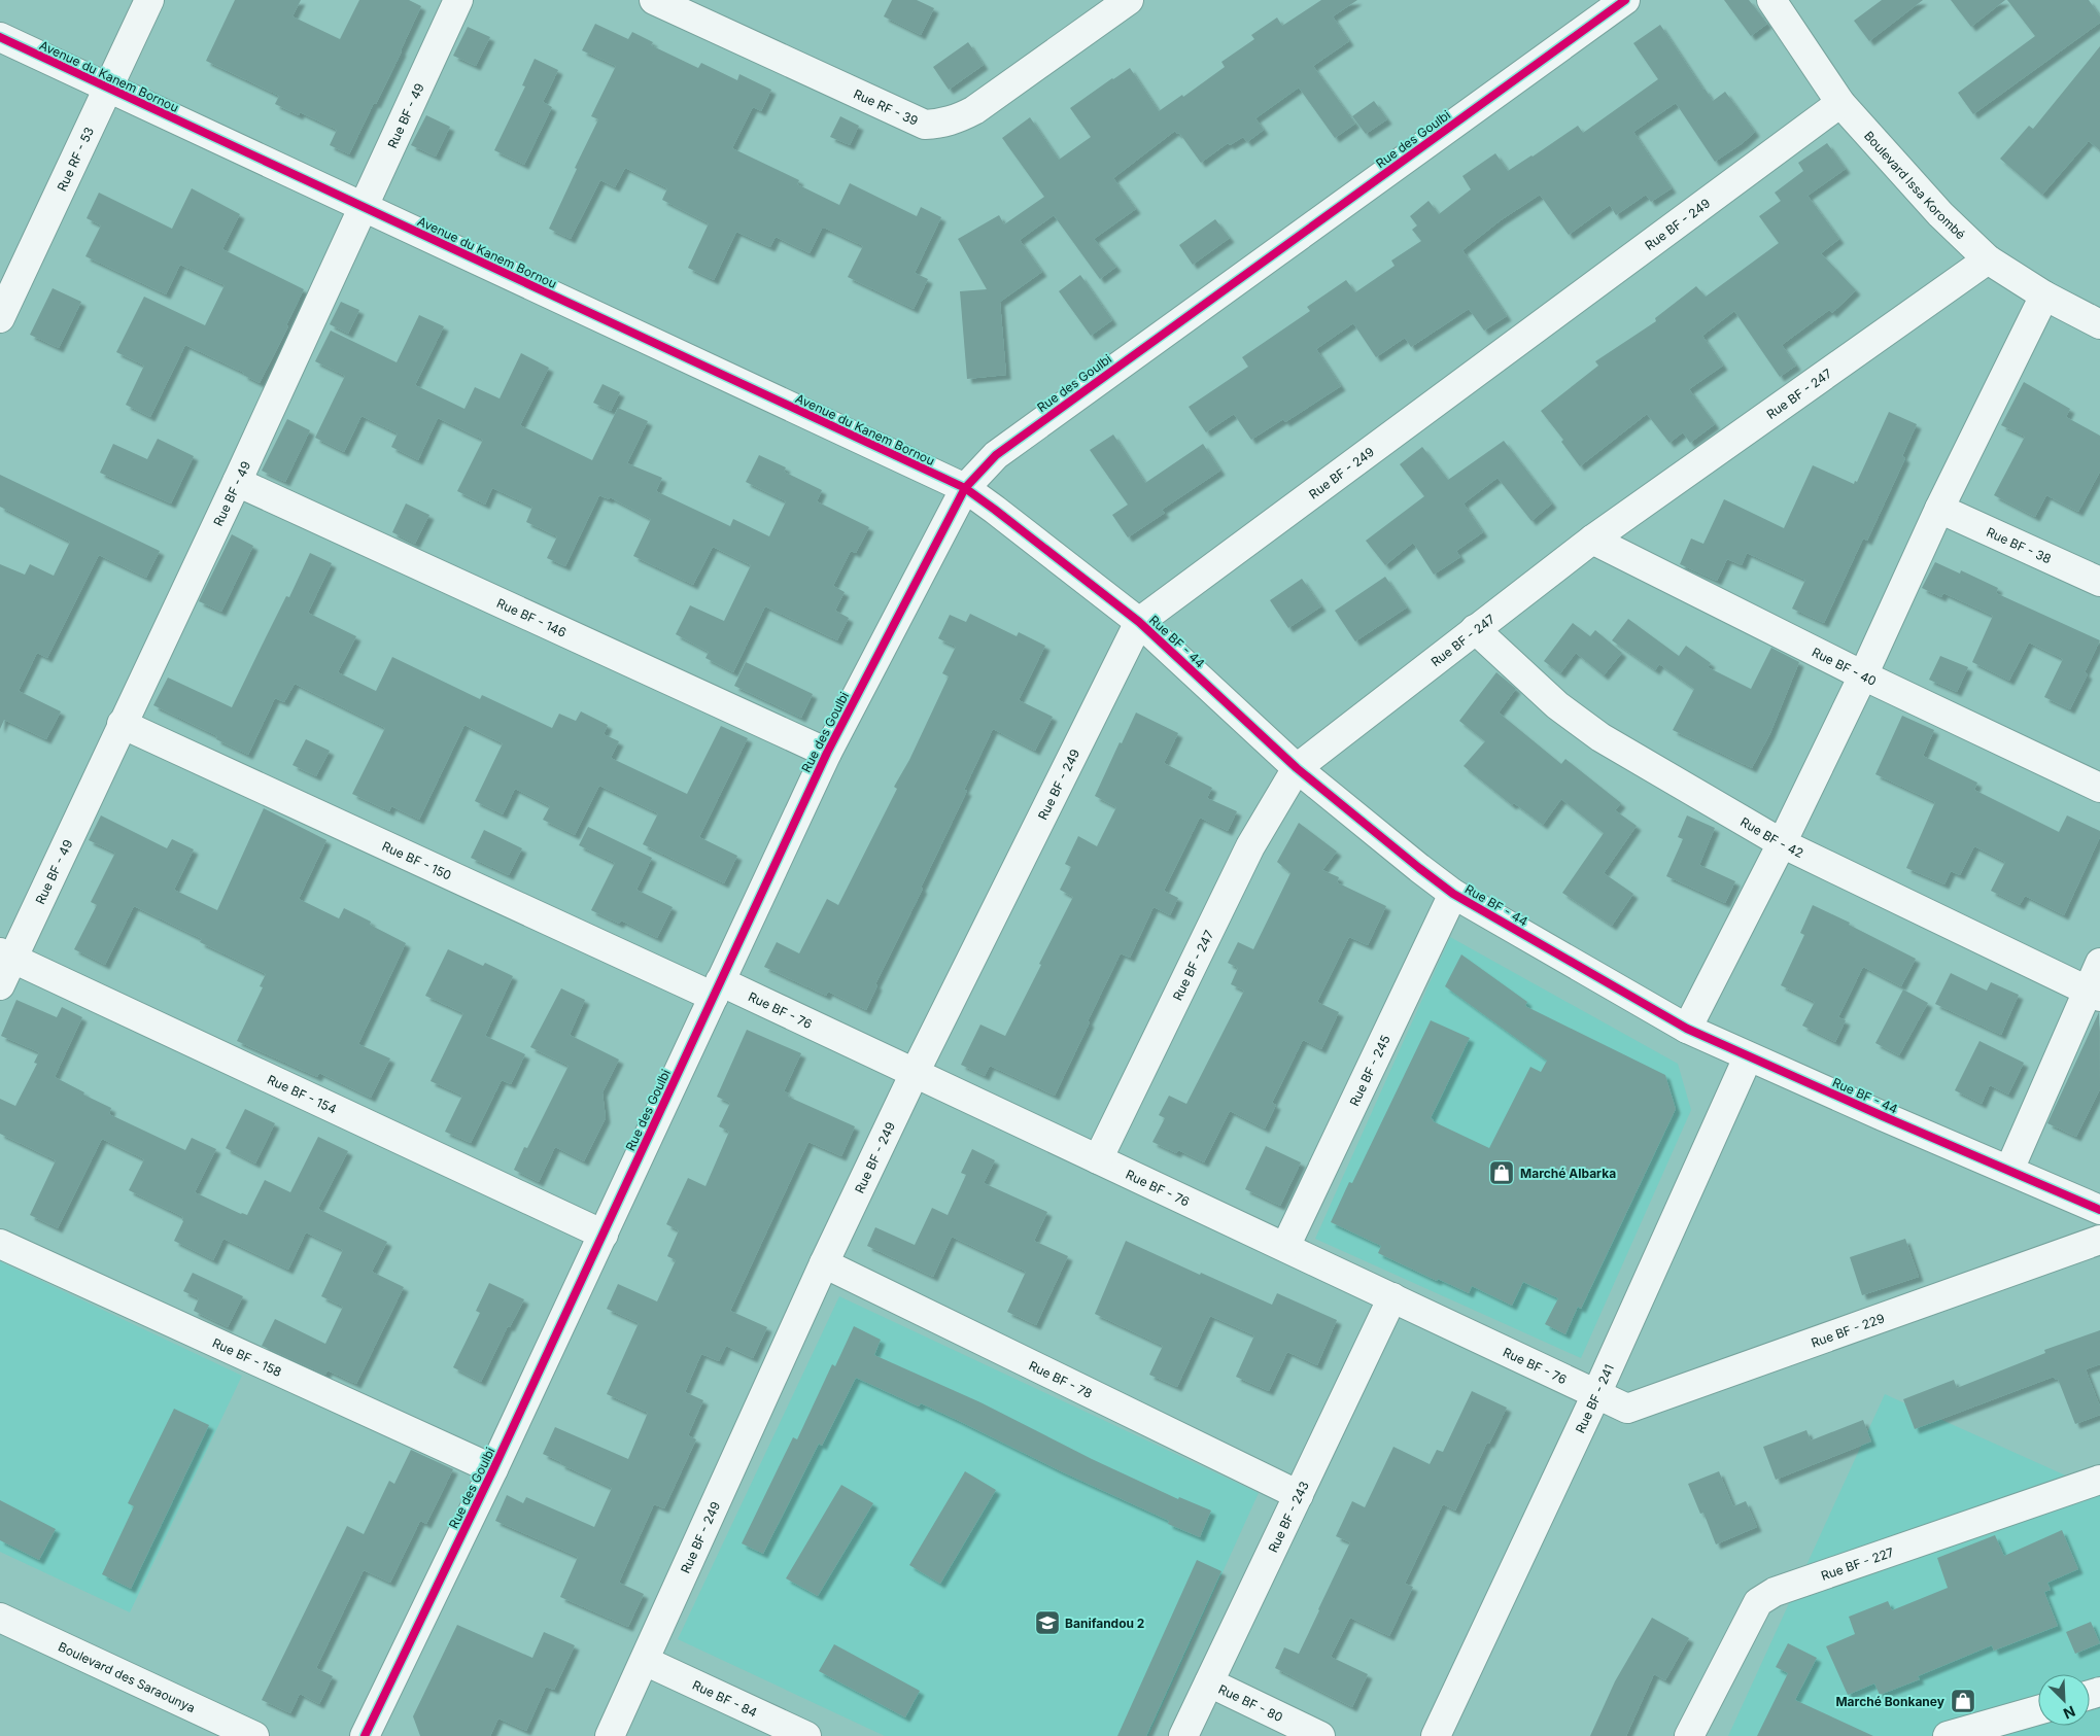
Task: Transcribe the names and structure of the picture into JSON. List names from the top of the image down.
{
  "streets": {
    "street": [
      "Avenue du Kanem Bornou",
      "Rue RF - 39",
      "Rue BF - 49",
      "Rue des Goulbi",
      "Rue RF - 53",
      "Boulevard Issa Korombé",
      "Rue BF - 249",
      "Rue BF - 247",
      "Rue BF - 38",
      "Rue BF - 146",
      "Rue BF - 44",
      "Rue BF - 40",
      "Rue BF - 42",
      "Rue BF - 150",
      "Rue BF - 76",
      "Rue BF - 245",
      "Rue BF - 154",
      "Rue BF - 229",
      "Rue BF - 158",
      "Rue BF - 78",
      "Rue BF - 241",
      "Rue BF - 243",
      "Rue BF - 227",
      "Boulevard des Saraounya",
      "Rue BF - 84",
      "Rue BF - 80"
    ]
  },
  "crossings": [
    ["Avenue du Kanem Bornou", "Rue BF - 49"],
    ["Avenue du Kanem Bornou", "Rue des Goulbi"],
    ["Avenue du Kanem Bornou", "Rue RF - 53"],
    ["Avenue du Kanem Bornou", "Rue BF - 44"],
    ["Rue BF - 49", "Rue BF - 146"],
    ["Rue BF - 49", "Rue BF - 150"],
    ["Rue BF - 49", "Rue BF - 154"],
    ["Rue des Goulbi", "Rue BF - 146"],
    ["Rue des Goulbi", "Rue BF - 44"],
    ["Rue des Goulbi", "Rue BF - 150"],
    ["Rue des Goulbi", "Rue BF - 76"],
    ["Rue des Goulbi", "Rue BF - 154"],
    ["Rue des Goulbi", "Rue BF - 158"],
    ["Boulevard Issa Korombé", "Rue BF - 249"],
    ["Boulevard Issa Korombé", "Rue BF - 247"],
    ["Rue BF - 249", "Rue BF - 44"],
    ["Rue BF - 249", "Rue BF - 76"],
    ["Rue BF - 249", "Rue BF - 78"],
    ["Rue BF - 249", "Rue BF - 84"],
    ["Rue BF - 247", "Rue BF - 44"],
    ["Rue BF - 247", "Rue BF - 40"],
    ["Rue BF - 247", "Rue BF - 42"],
    ["Rue BF - 247", "Rue BF - 76"],
    ["Rue BF - 44", "Rue BF - 245"],
    ["Rue BF - 44", "Rue BF - 241"],
    ["Rue BF - 150", "Rue BF - 76"],
    ["Rue BF - 76", "Rue BF - 245"],
    ["Rue BF - 76", "Rue BF - 229"],
    ["Rue BF - 76", "Rue BF - 241"],
    ["Rue BF - 76", "Rue BF - 243"],
    ["Rue BF - 229", "Rue BF - 241"],
    ["Rue BF - 78", "Rue BF - 243"],
    ["Rue BF - 243", "Rue BF - 80"]
  ],
  "places": {
    "shop": ["Marché Albarka", "Marché Bonkaney"],
    "school or university": ["Banifandou 2"]
  },
  "north": "bottom right"
}
